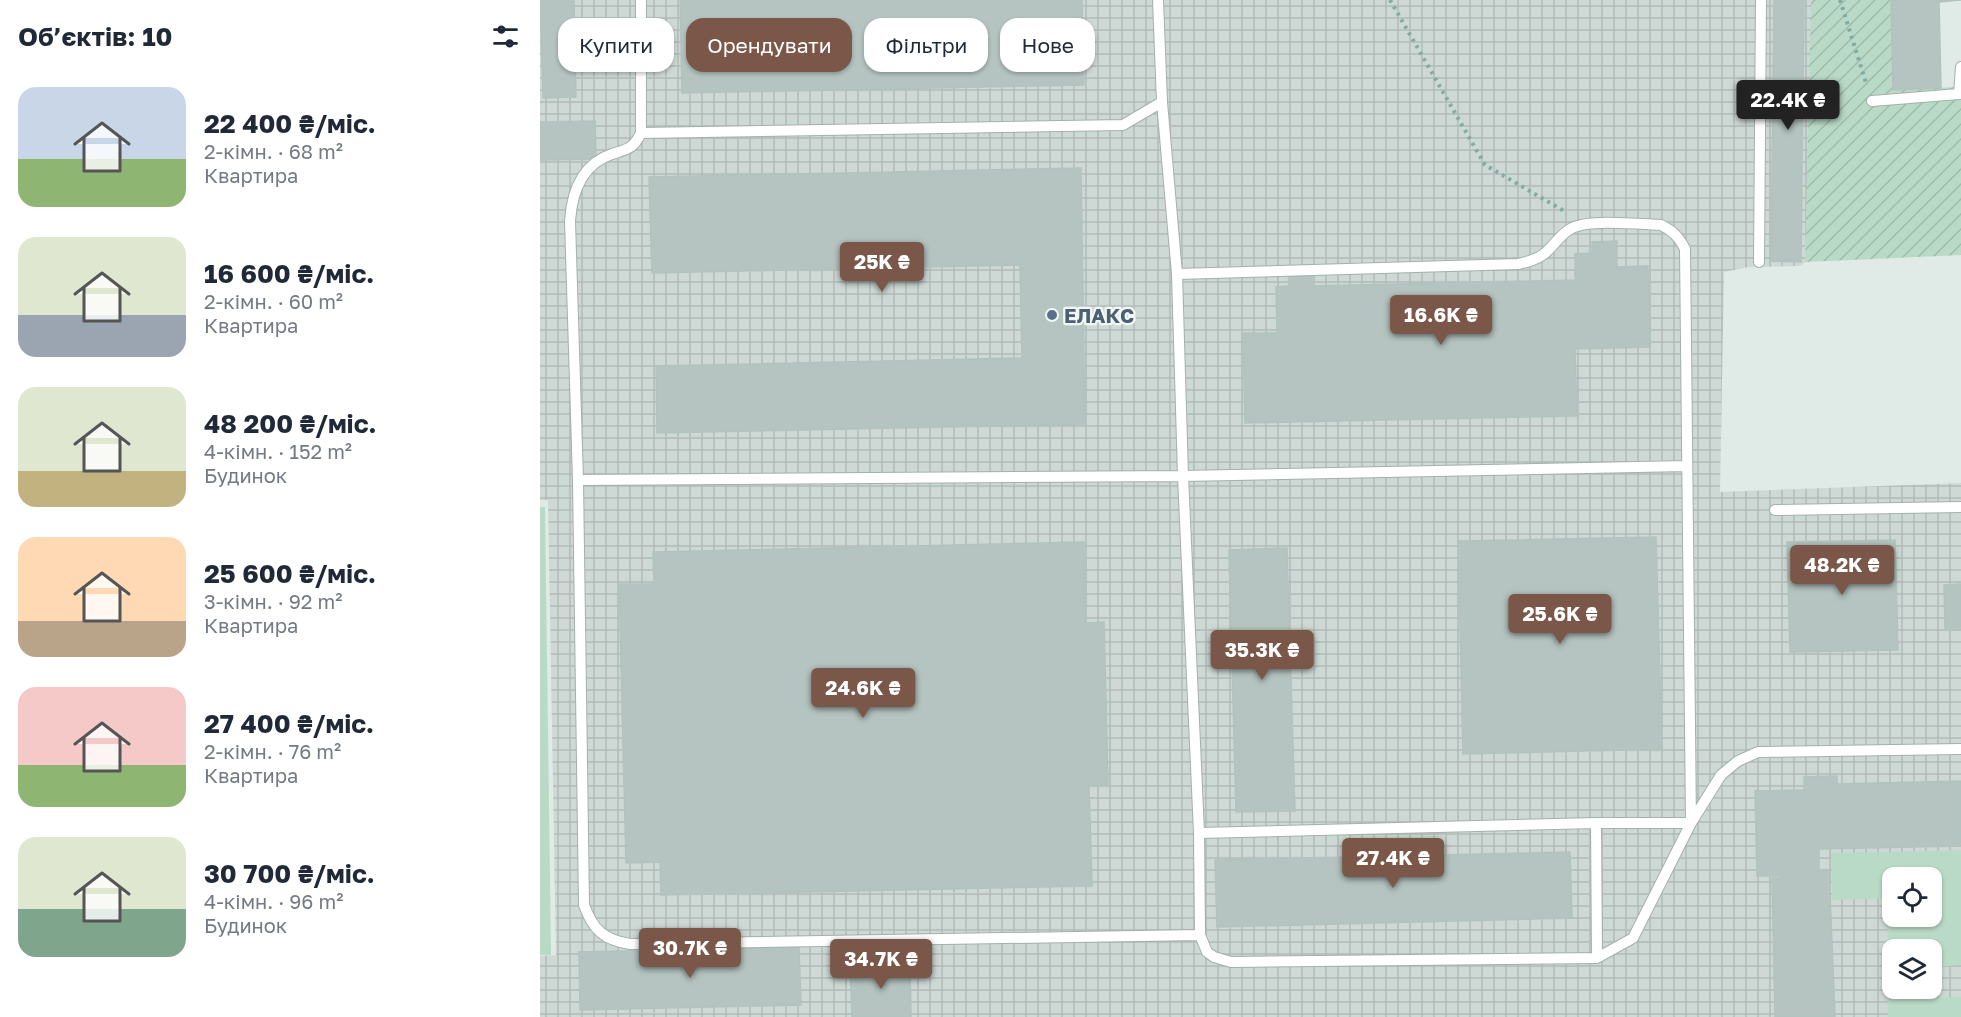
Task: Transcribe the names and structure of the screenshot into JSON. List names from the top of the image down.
{
  "places": ["ЕЛАКС"],
  "page": {
    "heading": "Об’єктів: 10",
    "chip": [
      "Купити",
      "Орендувати",
      "Фільтри",
      "Нове"
    ],
    "list": [
      {
        "name": "22 400 ₴/міс.",
        "note": "2-кімн. · 68 m² · Квартира"
      },
      {
        "name": "16 600 ₴/міс.",
        "note": "2-кімн. · 60 m² · Квартира"
      },
      {
        "name": "48 200 ₴/міс.",
        "note": "4-кімн. · 152 m² · Будинок"
      },
      {
        "name": "25 600 ₴/міс.",
        "note": "3-кімн. · 92 m² · Квартира"
      },
      {
        "name": "27 400 ₴/міс.",
        "note": "2-кімн. · 76 m² · Квартира"
      },
      {
        "name": "30 700 ₴/міс.",
        "note": "4-кімн. · 96 m² · Будинок"
      }
    ],
    "price": [
      "22.4K ₴",
      "25K ₴",
      "16.6K ₴",
      "48.2K ₴",
      "25.6K ₴",
      "35.3K ₴",
      "24.6K ₴",
      "27.4K ₴",
      "30.7K ₴",
      "34.7K ₴"
    ]
  }
}
